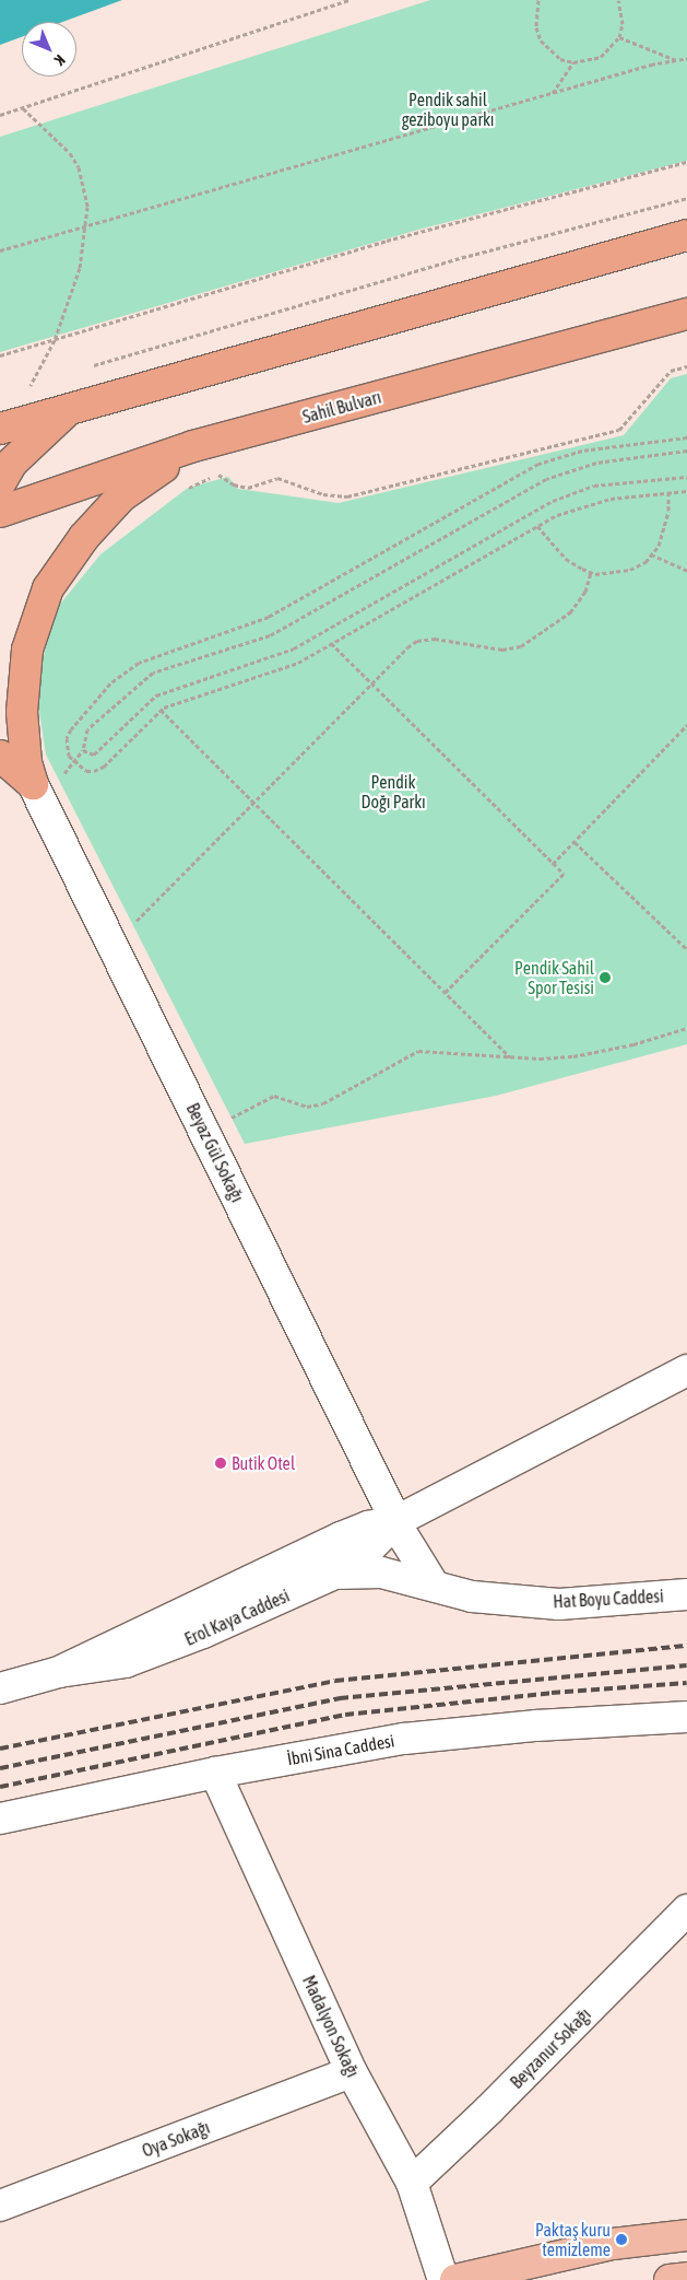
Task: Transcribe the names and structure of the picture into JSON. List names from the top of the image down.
{
  "streets": {
    "highway": ["Sahil Bulvarı"],
    "street": [
      "Beyaz Gül Sokağı",
      "Hat Boyu Caddesi",
      "Erol Kaya Caddesi",
      "İbni Sina Caddesi",
      "Madalyon Sokağı",
      "Beyzanur Sokağı",
      "Oya Sokağı"
    ]
  },
  "crossings": [
    ["Beyaz Gül Sokağı", "Hat Boyu Caddesi"],
    ["Beyaz Gül Sokağı", "Erol Kaya Caddesi"],
    ["Hat Boyu Caddesi", "Erol Kaya Caddesi"],
    ["İbni Sina Caddesi", "Madalyon Sokağı"],
    ["Madalyon Sokağı", "Beyzanur Sokağı"],
    ["Madalyon Sokağı", "Oya Sokağı"]
  ],
  "parks": ["Pendik sahil geziboyu parkı", "Pendik Doğı Parkı"],
  "places": ["Pendik Sahil Spor Tesisi", "Butik Otel", "Paktaş kuru temizleme"],
  "north": "bottom right"
}
